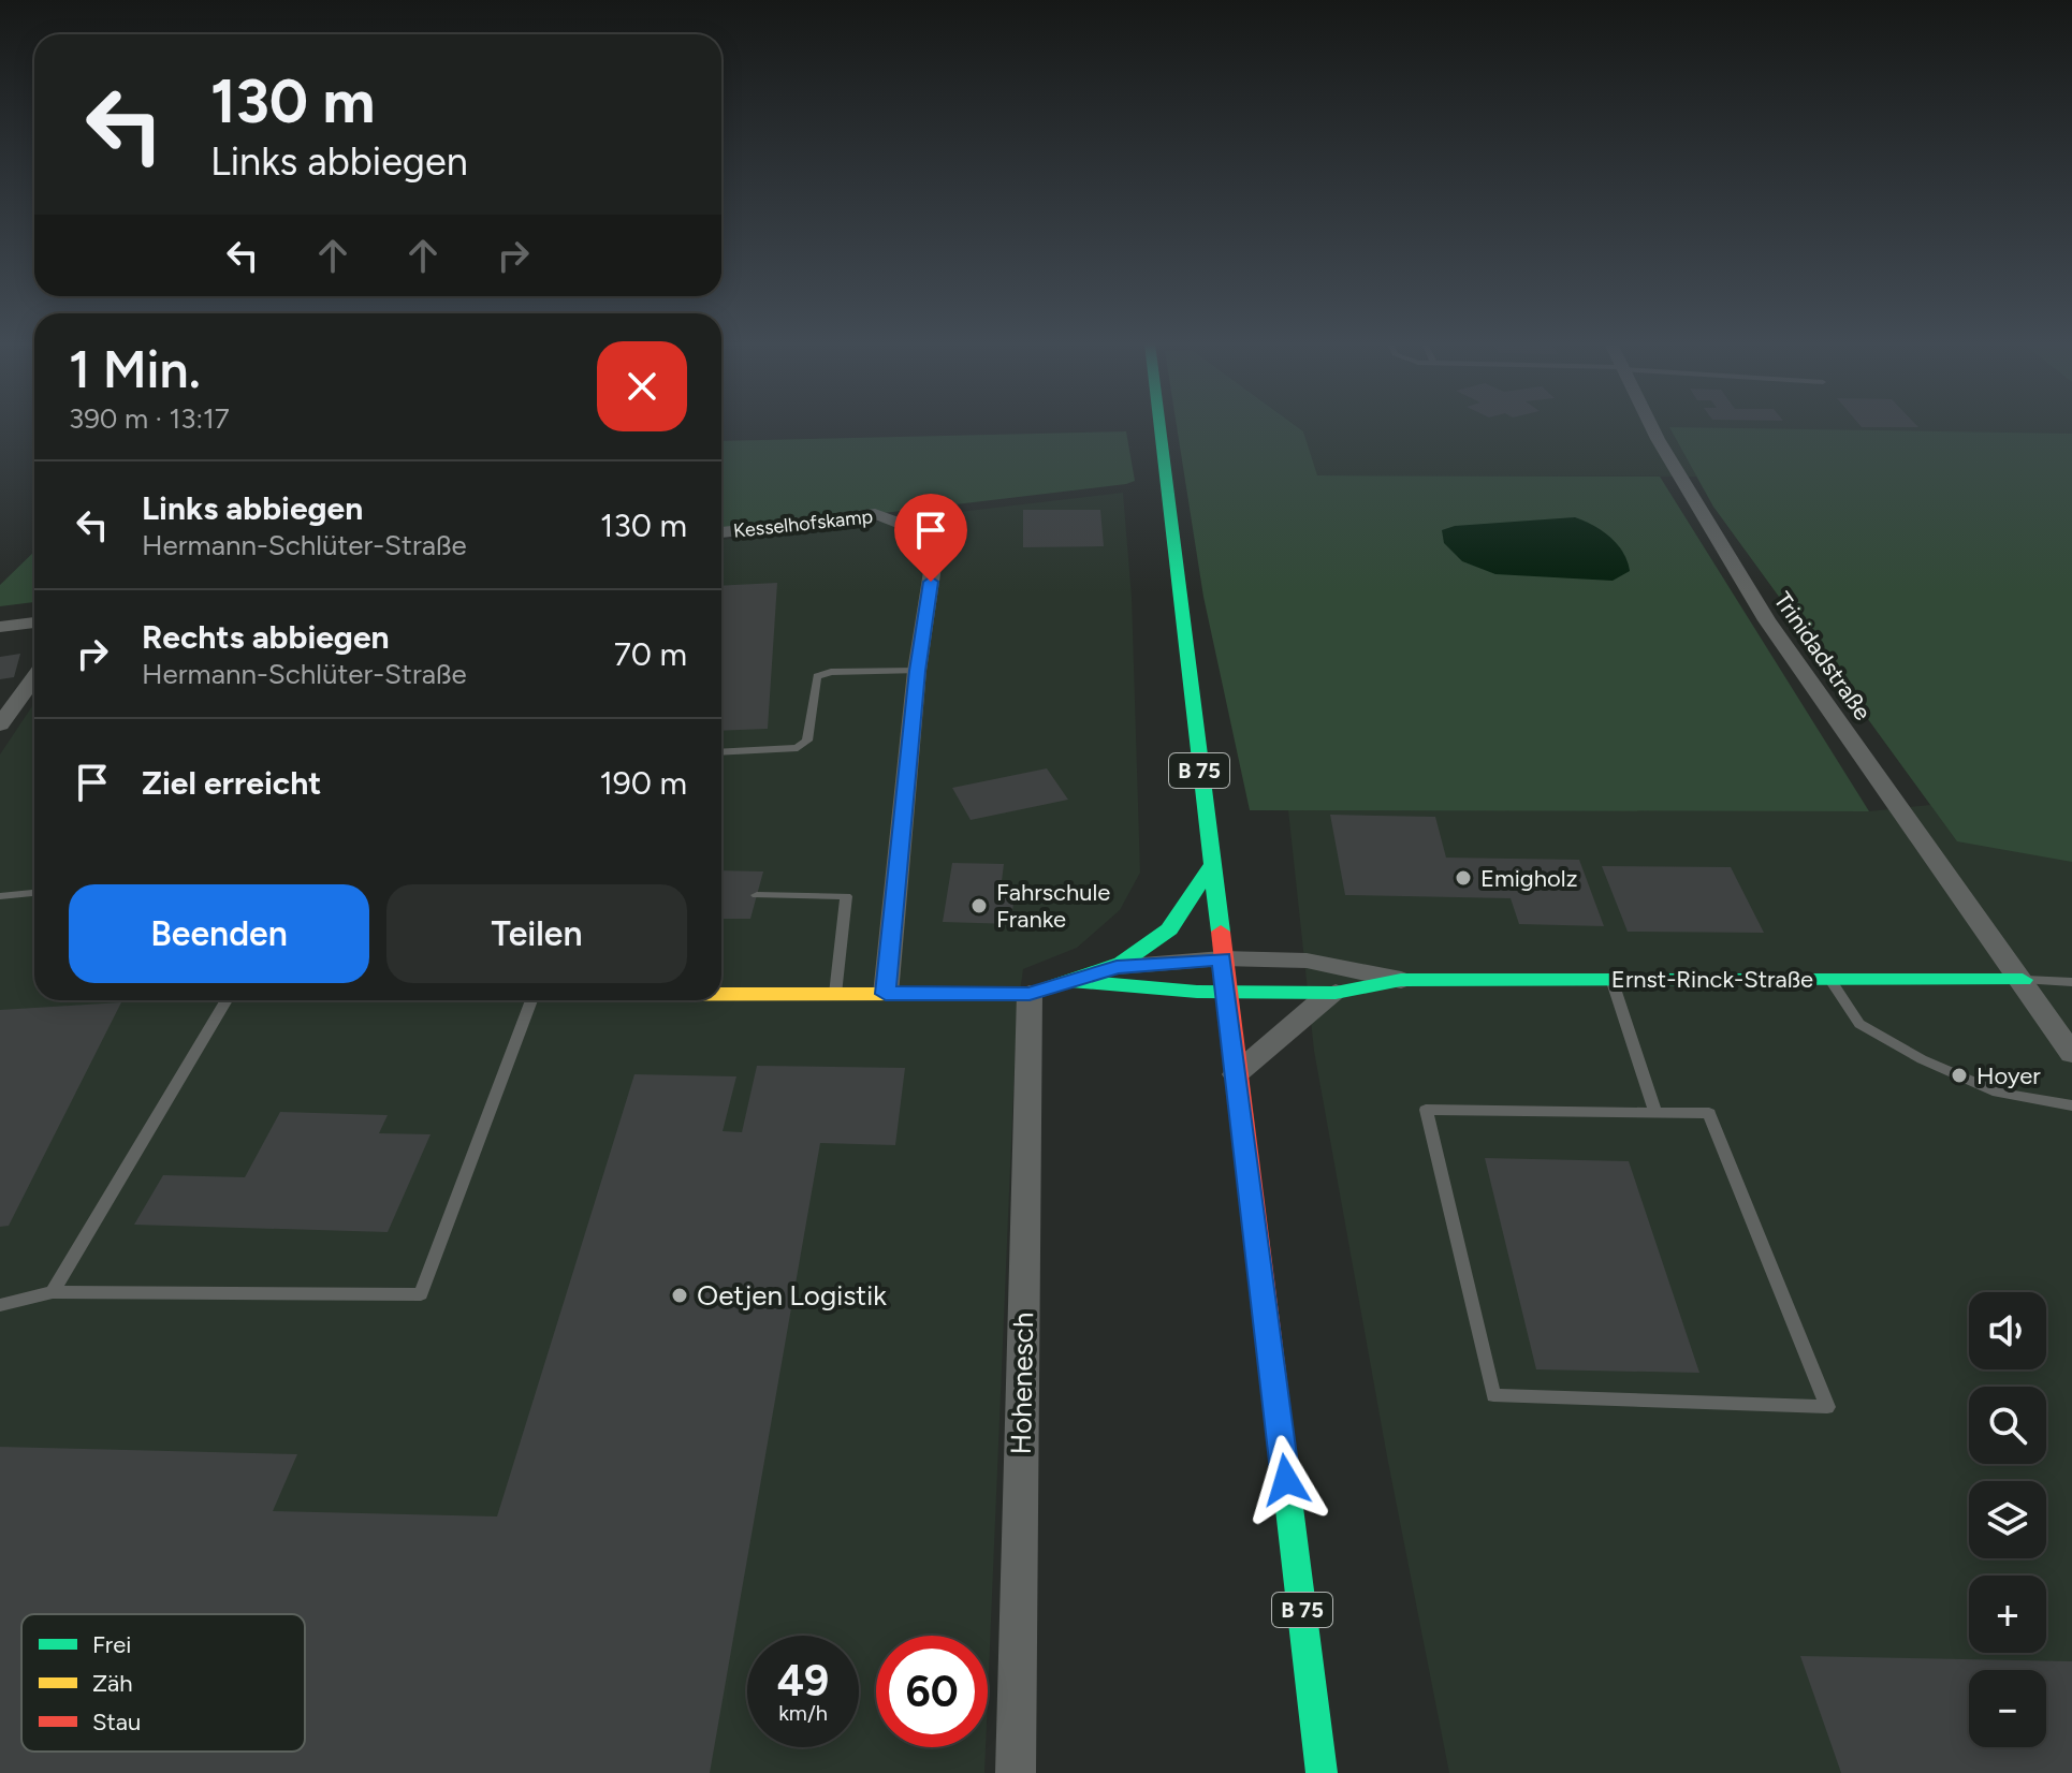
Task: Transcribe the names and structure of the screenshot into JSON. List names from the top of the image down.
{
  "streets": {
    "main road": ["B 75", "Ernst-Rinck-Straße"],
    "street": ["Kesselhofskamp", "Trinidadstraße", "Hohenesch"]
  },
  "crossings": [
    ["Trinidadstraße", "Ernst-Rinck-Straße"],
    ["B 75", "Ernst-Rinck-Straße"]
  ],
  "places": [
    "Emigholz",
    "Fahrschule Franke",
    "Hoyer",
    "Oetjen Logistik"
  ],
  "legend": ["Frei", "Zäh", "Stau"],
  "page": {
    "turn": ["130 m", "Links abbiegen"],
    "heading": ["1 Min.", "390 m · 13:17"],
    "list": [
      {
        "name": "Links abbiegen",
        "note": "Hermann-Schlüter-Straße",
        "value": "130 m"
      },
      {
        "name": "Rechts abbiegen",
        "note": "Hermann-Schlüter-Straße",
        "value": "70 m"
      },
      {
        "name": "Ziel erreicht",
        "value": "190 m"
      }
    ],
    "buttons": ["Beenden", "Teilen"],
    "map_buttons": ["+", "−"],
    "speed": "49 km/h",
    "limit": "60"
  }
}
